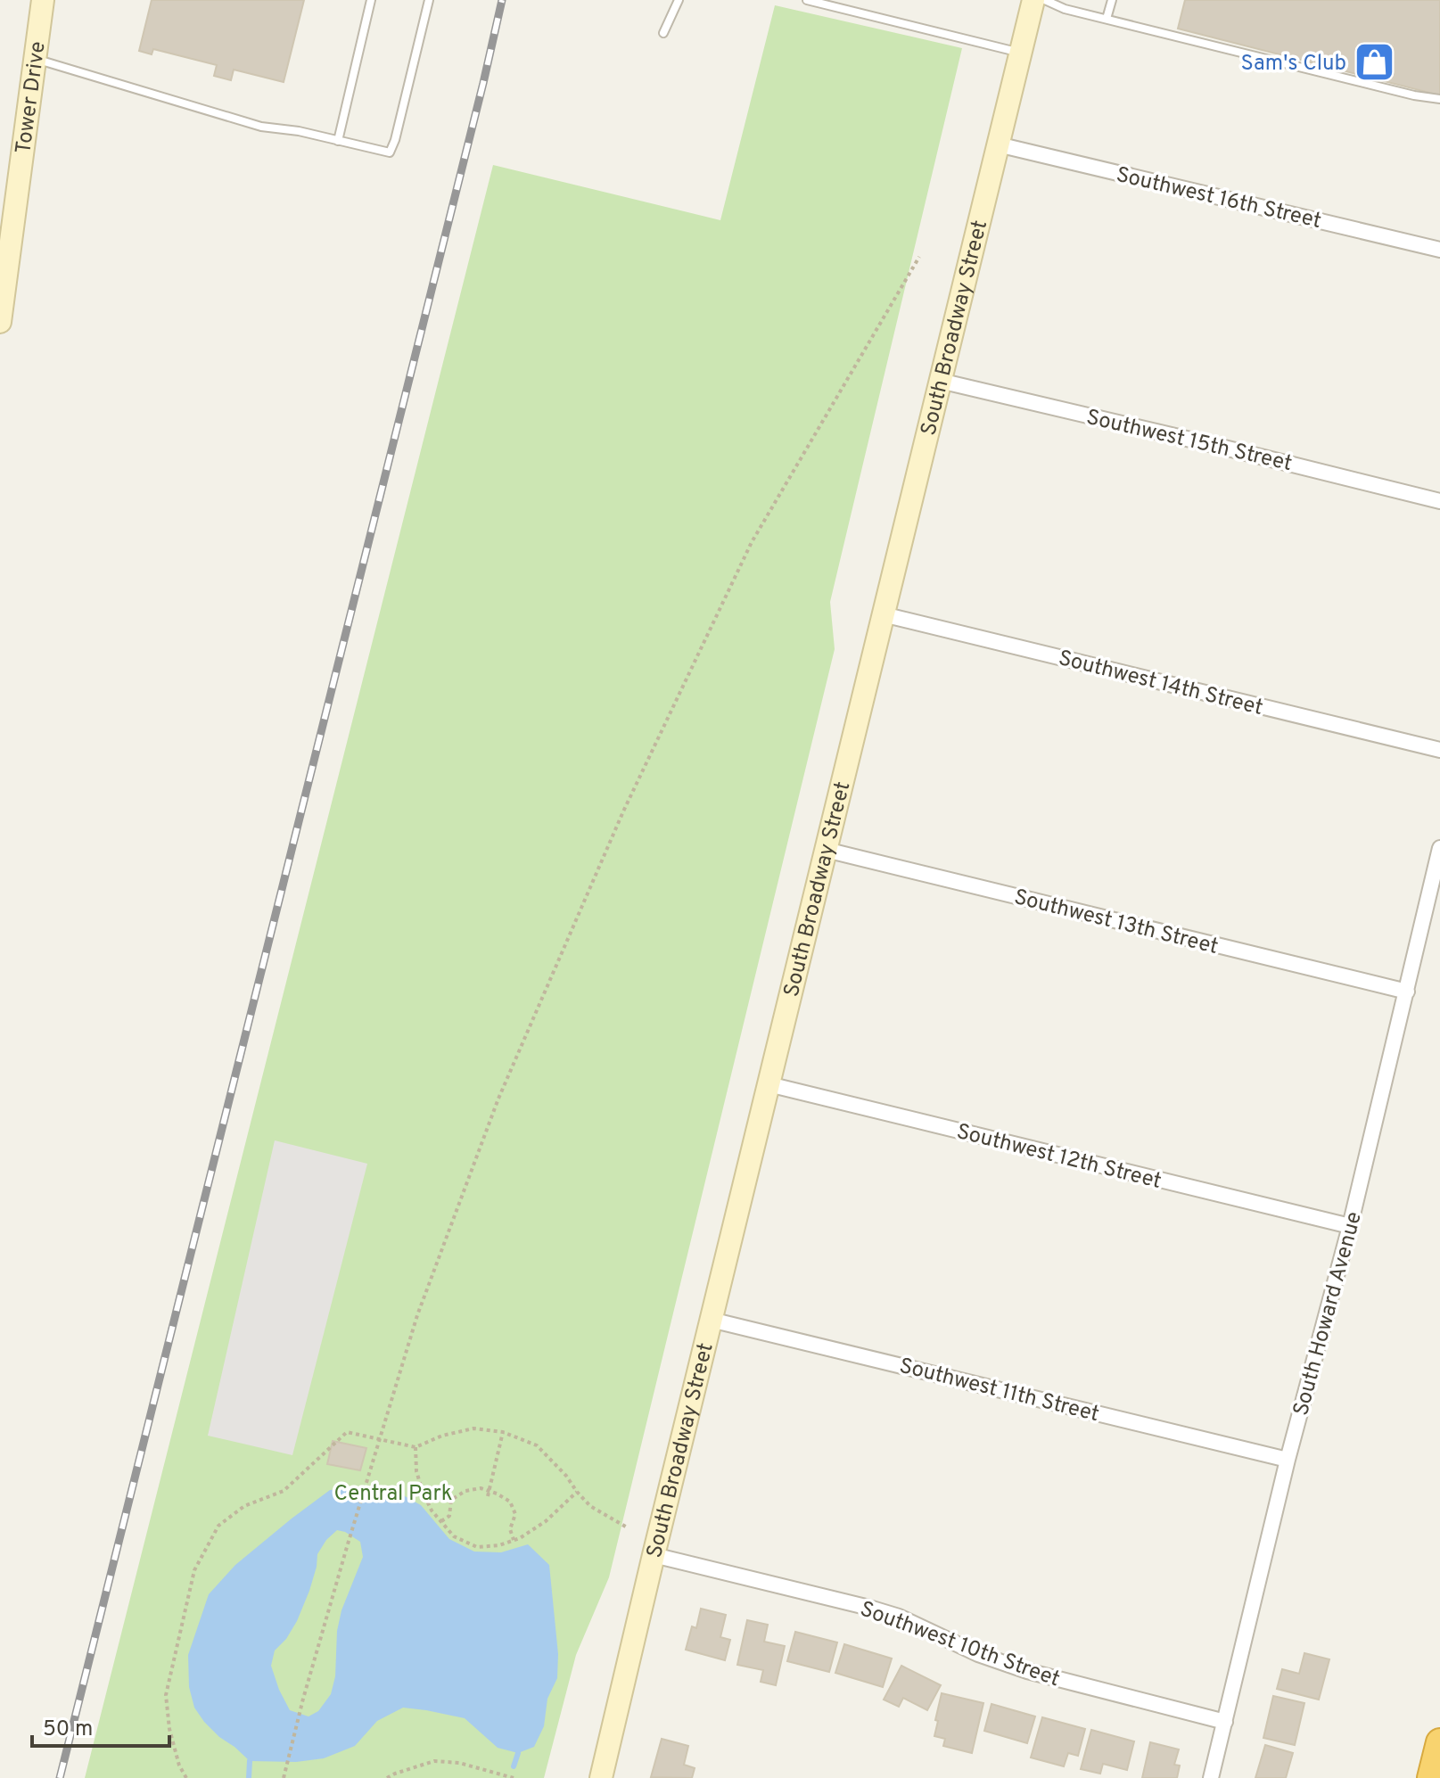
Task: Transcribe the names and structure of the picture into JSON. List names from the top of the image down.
{
  "streets": {
    "main road": ["Tower Drive", "South Broadway Street"],
    "street": [
      "Southwest 16th Street",
      "Southwest 15th Street",
      "Southwest 14th Street",
      "Southwest 13th Street",
      "Southwest 12th Street",
      "South Howard Avenue",
      "Southwest 11th Street",
      "Southwest 10th Street"
    ]
  },
  "crossings": [
    ["Southwest 16th Street", "South Broadway Street"],
    ["South Broadway Street", "Southwest 15th Street"],
    ["South Broadway Street", "Southwest 14th Street"],
    ["South Broadway Street", "Southwest 13th Street"],
    ["South Broadway Street", "Southwest 12th Street"],
    ["South Broadway Street", "Southwest 11th Street"],
    ["South Broadway Street", "Southwest 10th Street"],
    ["Southwest 13th Street", "South Howard Avenue"],
    ["Southwest 12th Street", "South Howard Avenue"],
    ["South Howard Avenue", "Southwest 11th Street"],
    ["South Howard Avenue", "Southwest 10th Street"]
  ],
  "parks": ["Central Park"],
  "places": {
    "shop": ["Sam's Club"]
  },
  "scale_bar": "50 m"
}
